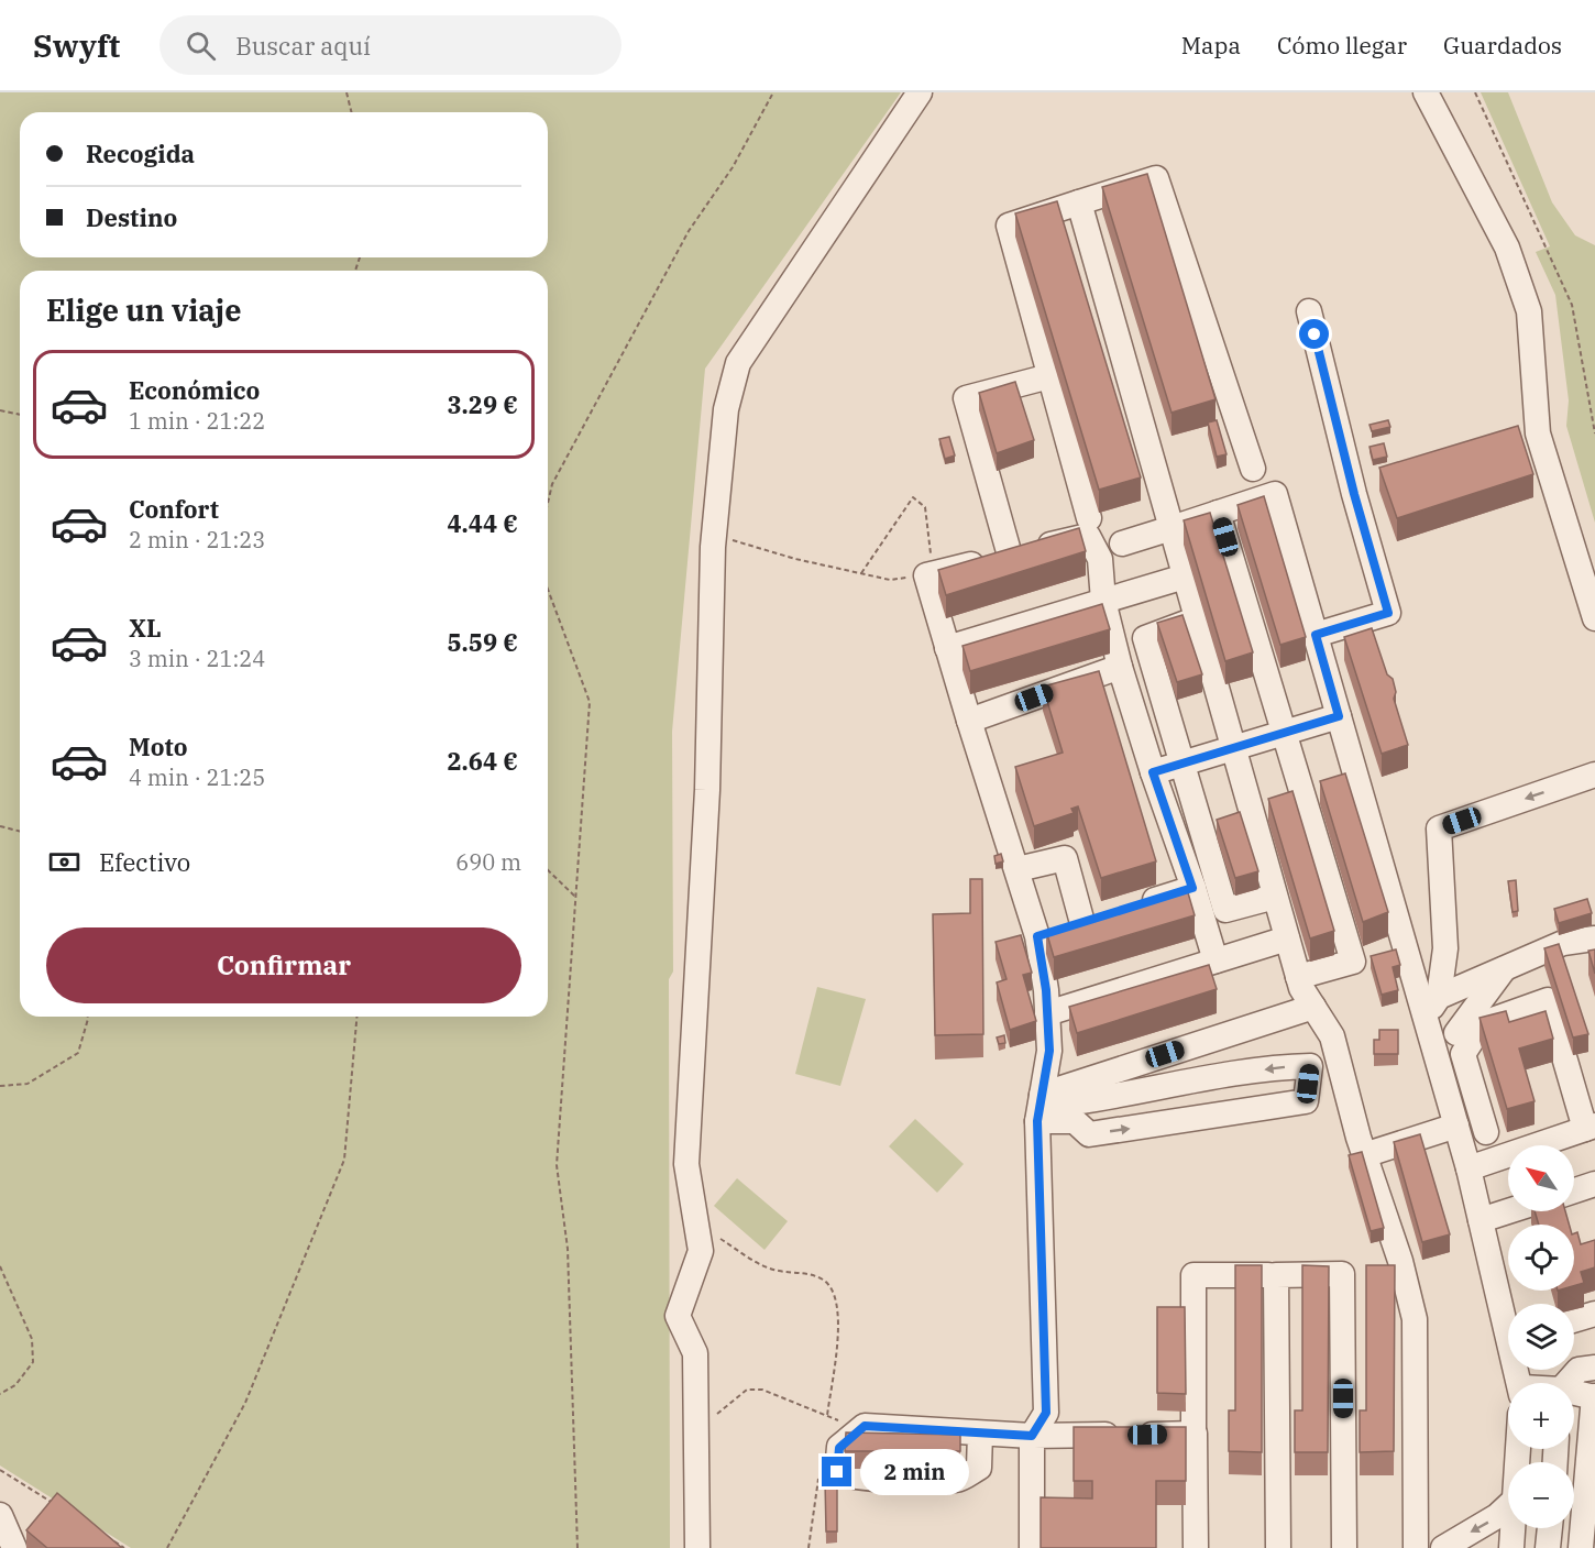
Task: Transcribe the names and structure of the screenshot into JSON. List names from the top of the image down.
{
  "north": "top left",
  "page": {
    "header": "Swyft",
    "search": "Buscar aquí",
    "nav": ["Mapa", "Cómo llegar", "Guardados"],
    "banner": ["Recogida", "Destino"],
    "heading": "Elige un viaje",
    "list": [
      {
        "name": "Económico",
        "note": "1 min · 21:22",
        "value": "3.29 €"
      },
      {
        "name": "Confort",
        "note": "2 min · 21:23",
        "value": "4.44 €"
      },
      {
        "name": "XL",
        "note": "3 min · 21:24",
        "value": "5.59 €"
      },
      {
        "name": "Moto",
        "note": "4 min · 21:25",
        "value": "2.64 €"
      }
    ],
    "pay": ["Efectivo", "690 m"],
    "buttons": "Confirmar",
    "map_buttons": ["+", "−"],
    "bubble": "2 min"
  }
}
